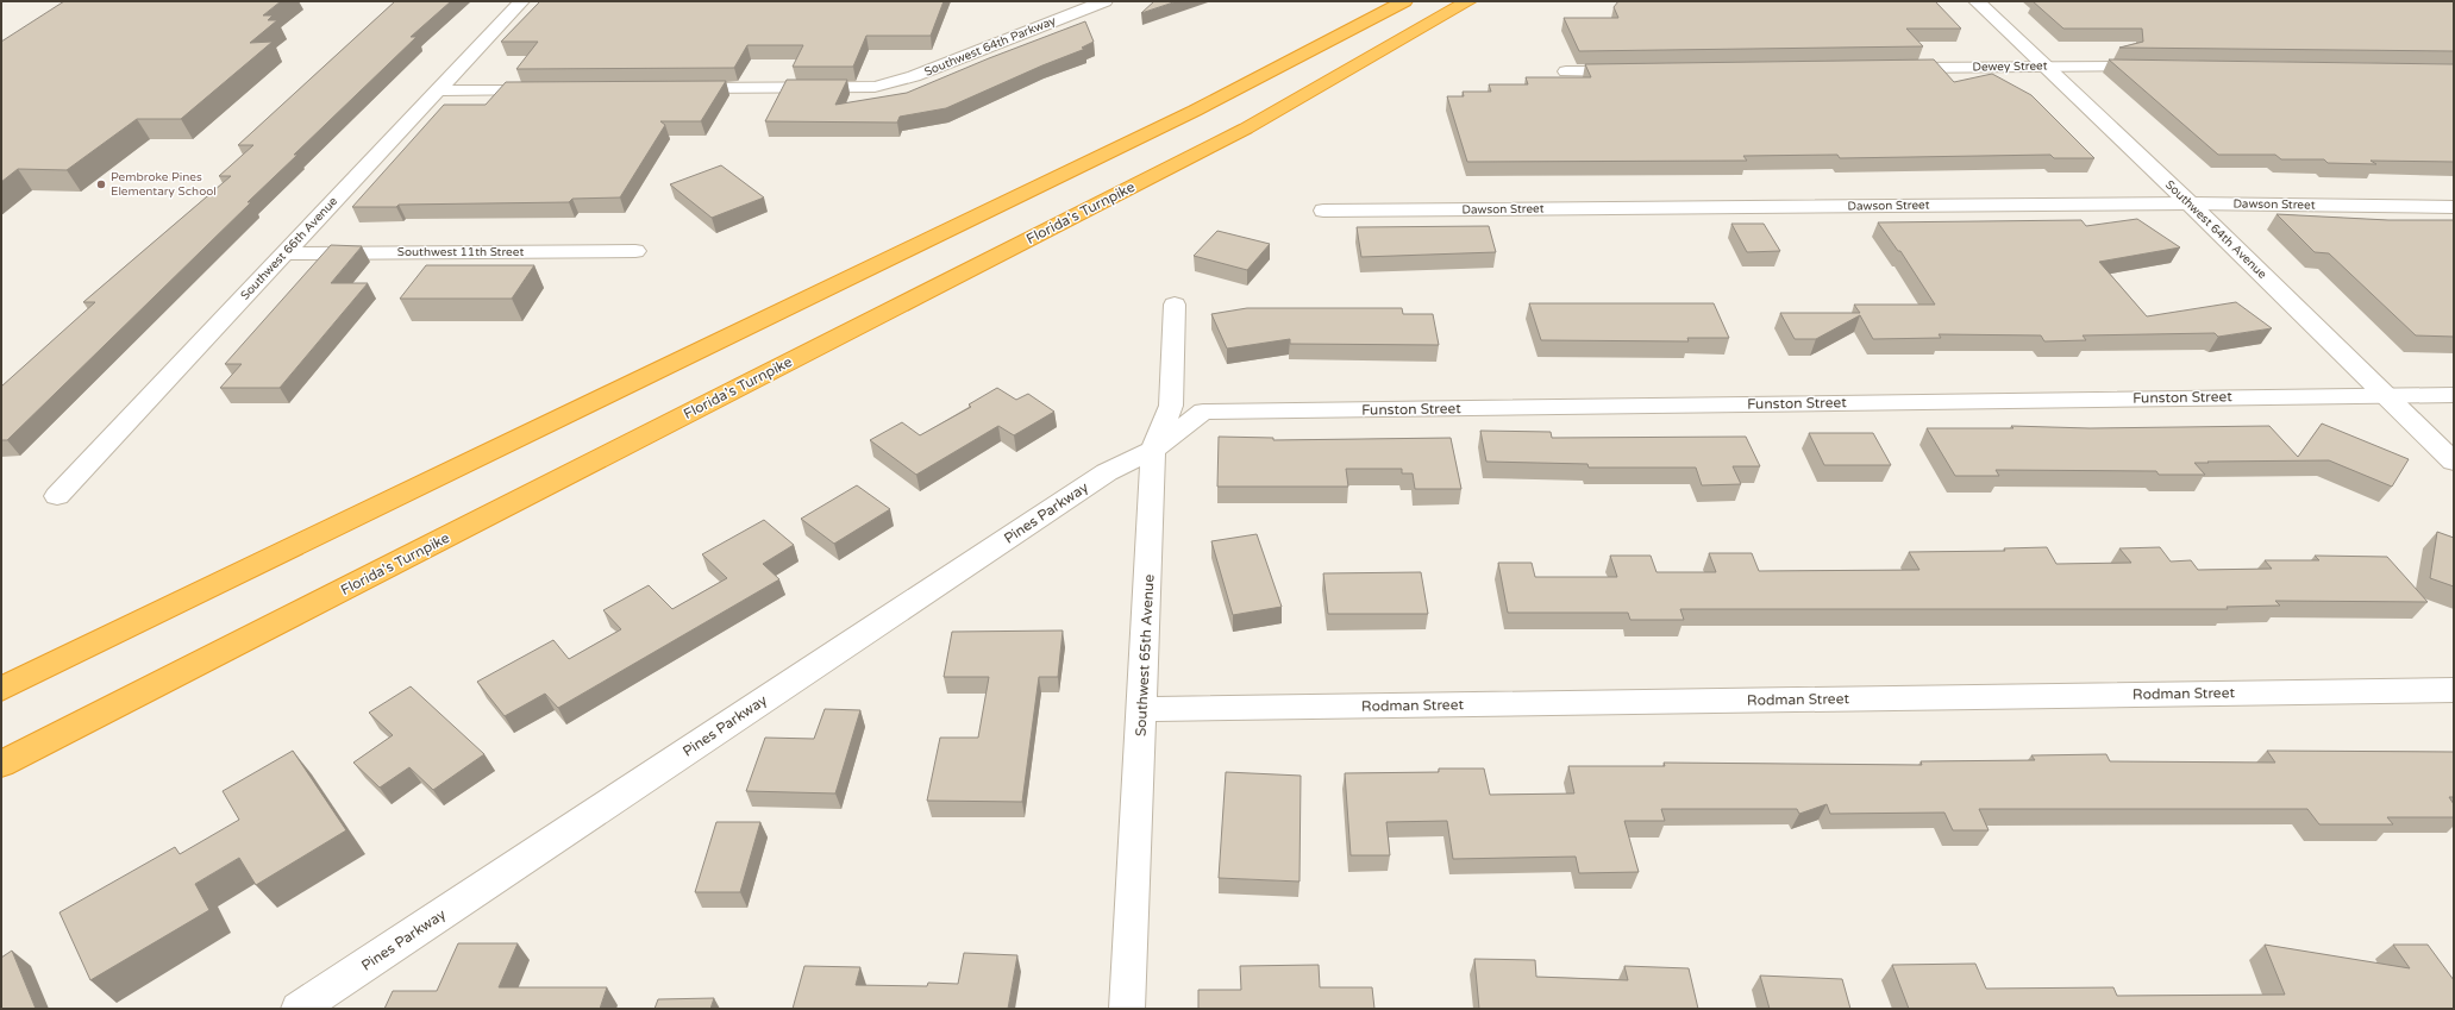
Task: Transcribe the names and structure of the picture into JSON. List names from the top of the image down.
{
  "streets": {
    "highway": ["Florida's Turnpike"],
    "street": [
      "Southwest 64th Parkway",
      "Dewey Street",
      "Dawson Street",
      "Southwest 64th Avenue",
      "Southwest 66th Avenue",
      "Southwest 11th Street",
      "Funston Street",
      "Pines Parkway",
      "Southwest 65th Avenue",
      "Rodman Street"
    ]
  },
  "crossings": [
    ["Dewey Street", "Southwest 64th Avenue"],
    ["Dawson Street", "Southwest 64th Avenue"],
    ["Southwest 64th Avenue", "Funston Street"],
    ["Southwest 66th Avenue", "Southwest 11th Street"],
    ["Funston Street", "Pines Parkway"],
    ["Funston Street", "Southwest 65th Avenue"],
    ["Pines Parkway", "Southwest 65th Avenue"],
    ["Southwest 65th Avenue", "Rodman Street"]
  ],
  "places": ["Pembroke Pines Elementary School"]
}
